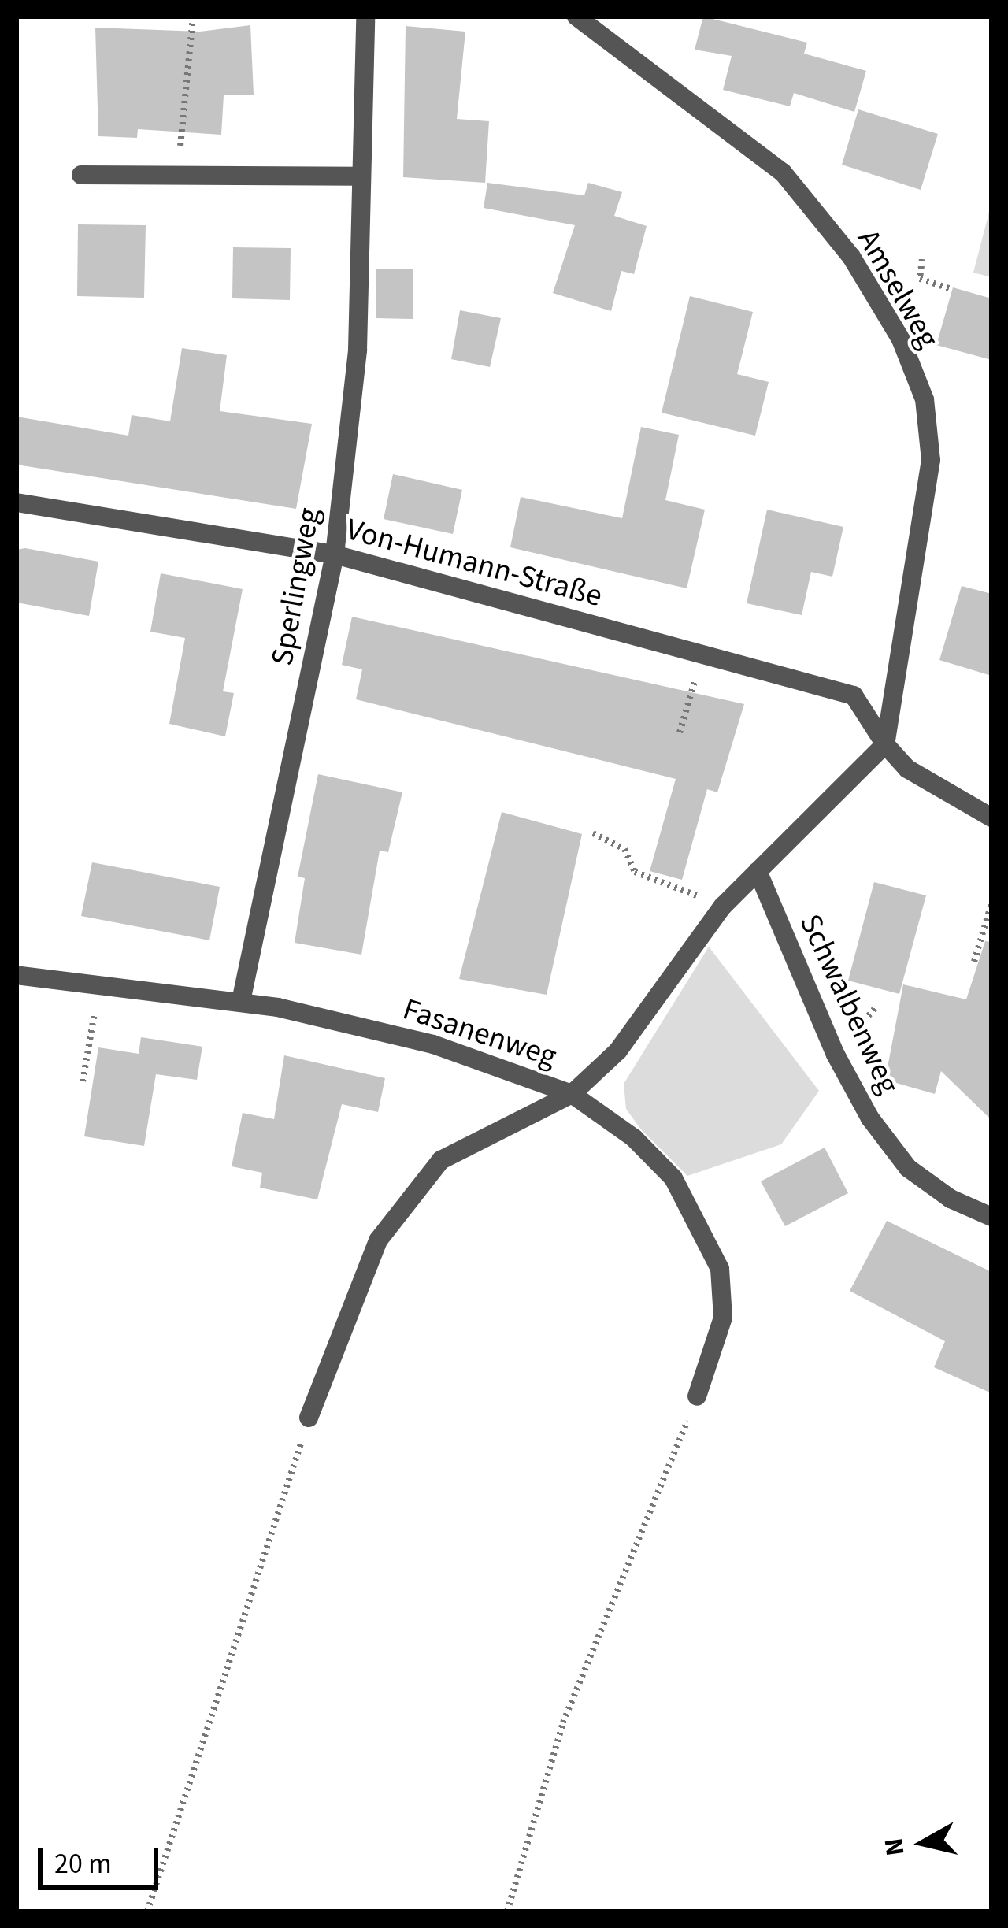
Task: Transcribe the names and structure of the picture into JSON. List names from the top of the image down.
{
  "streets": {
    "street": [
      "Amselweg",
      "Von-Humann-Straße",
      "Sperlingweg",
      "Schwalbenweg",
      "Fasanenweg"
    ]
  },
  "crossings": [
    ["Amselweg", "Von-Humann-Straße"],
    ["Amselweg", "Fasanenweg"],
    ["Von-Humann-Straße", "Sperlingweg"],
    ["Von-Humann-Straße", "Fasanenweg"],
    ["Sperlingweg", "Fasanenweg"],
    ["Schwalbenweg", "Fasanenweg"]
  ],
  "scale_bar": "20 m",
  "north": "left"
}
